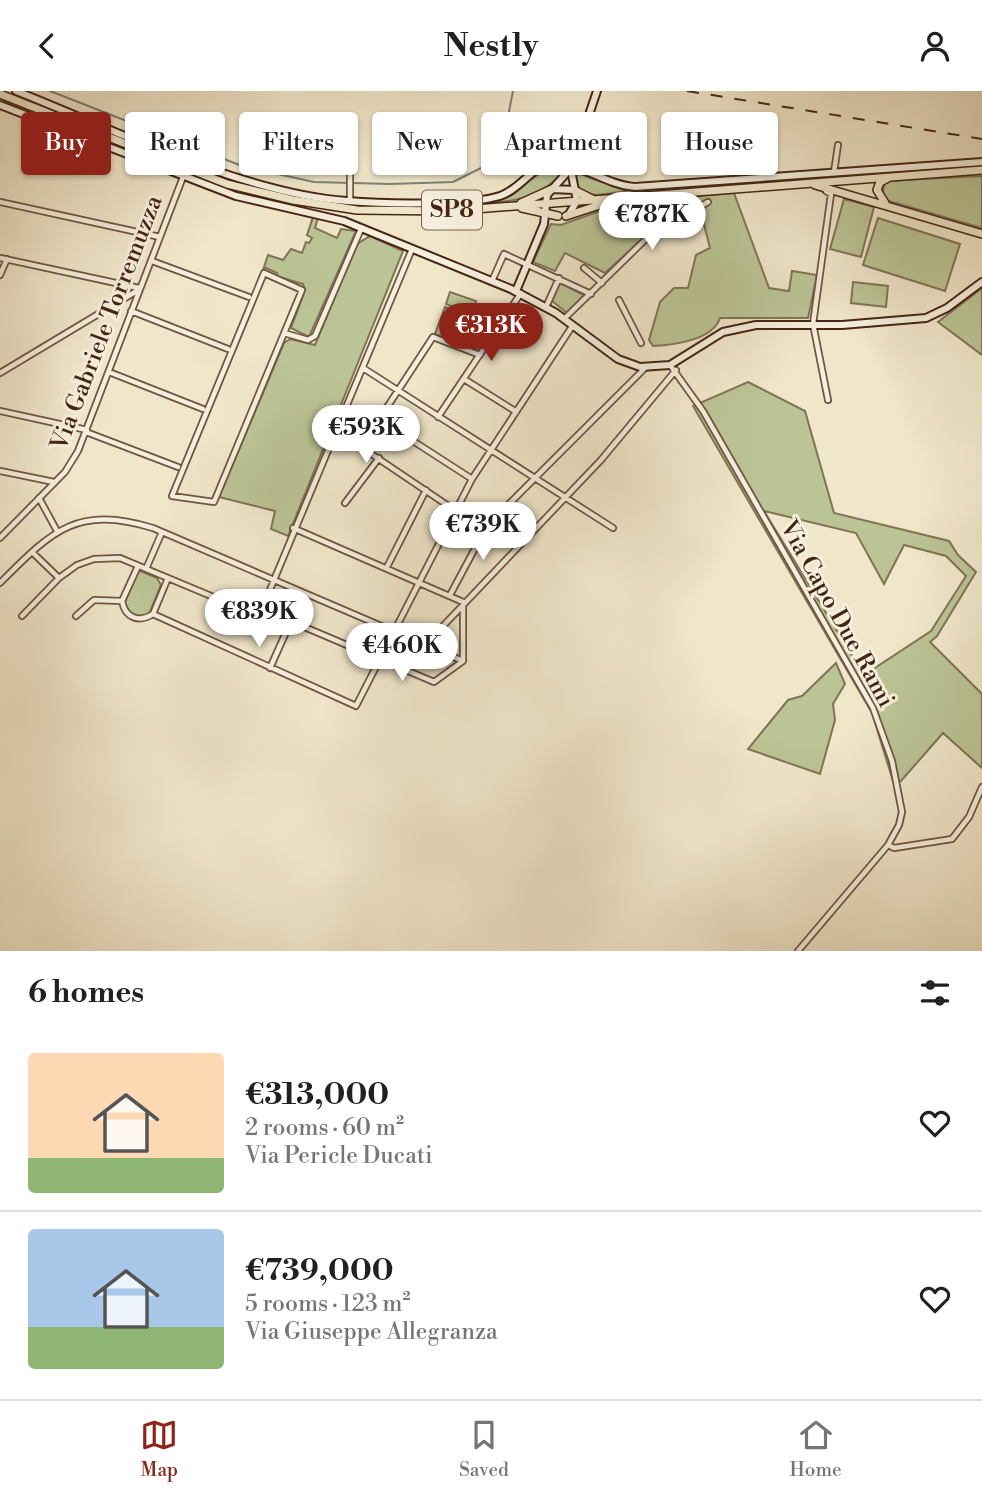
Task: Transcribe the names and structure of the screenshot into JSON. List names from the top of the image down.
{
  "streets": {
    "main road": ["SP8"],
    "street": ["Via Gabriele Torremuzza", "Via Capo Due Rami"]
  },
  "page": {
    "header": "Nestly",
    "chip": [
      "Buy",
      "Rent",
      "Filters",
      "New",
      "Apartment",
      "House"
    ],
    "price": [
      "€787K",
      "€313K",
      "€593K",
      "€739K",
      "€839K",
      "€460K"
    ],
    "heading": "6 homes",
    "list": [
      {
        "name": "€313,000",
        "note": "2 rooms · 60 m² · Via Pericle Ducati"
      },
      {
        "name": "€739,000",
        "note": "5 rooms · 123 m² · Via Giuseppe Allegranza"
      }
    ],
    "tabs": ["Map", "Saved", "Home"]
  }
}
